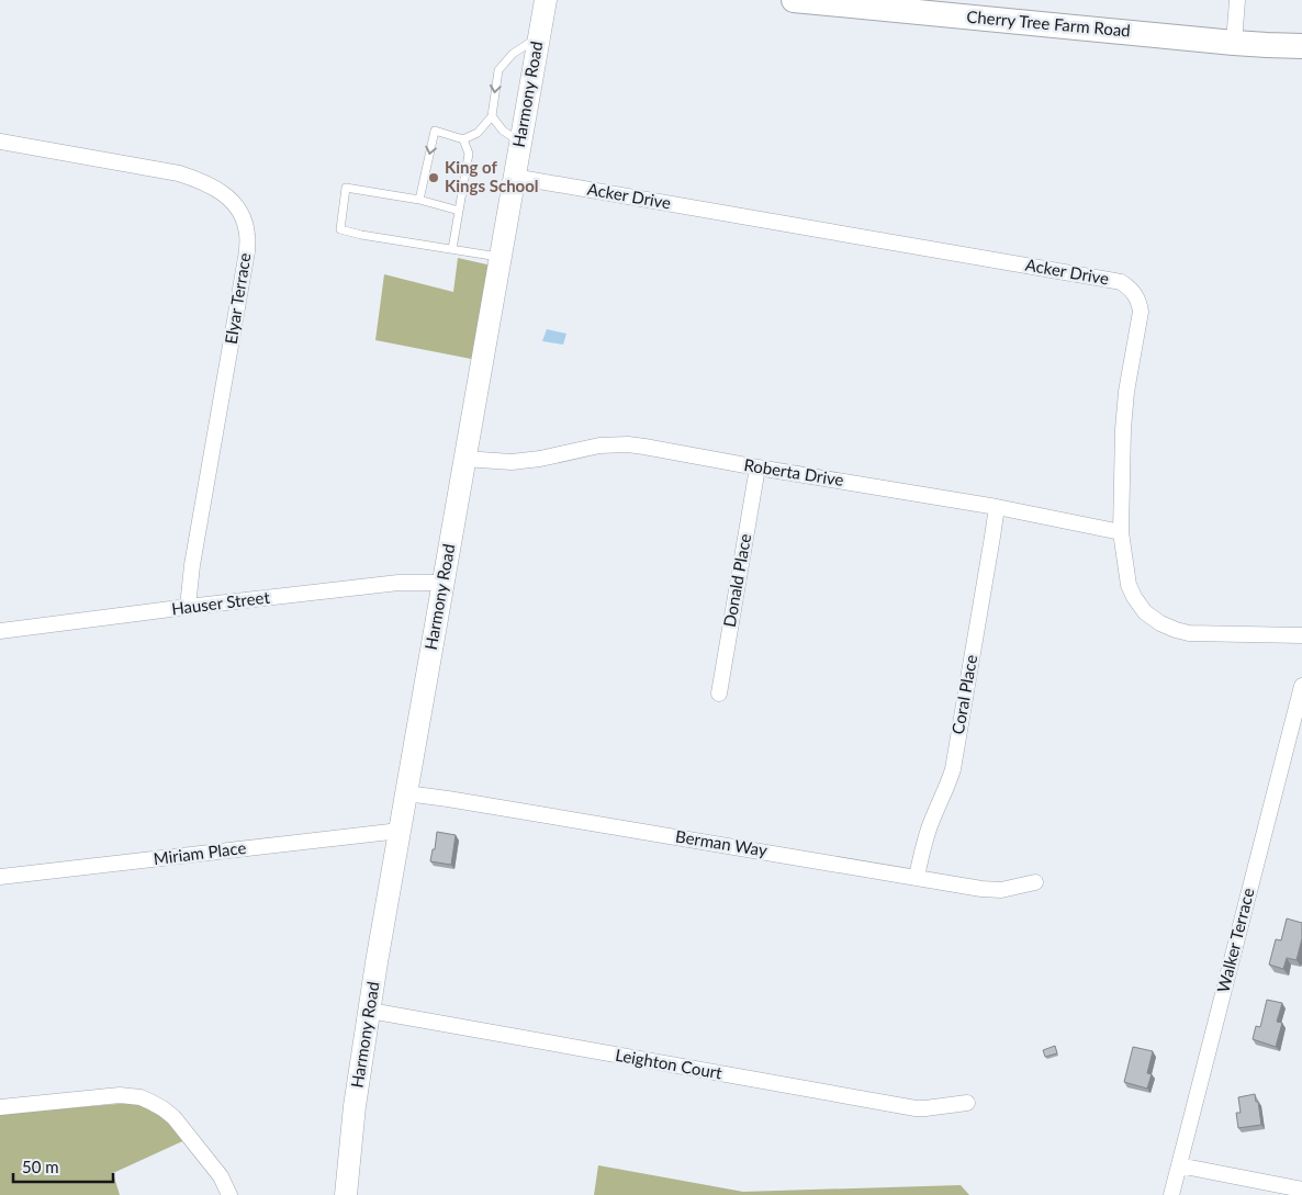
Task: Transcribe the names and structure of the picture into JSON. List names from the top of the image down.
{
  "streets": {
    "main road": ["Cherry Tree Farm Road"],
    "street": [
      "Harmony Road",
      "Acker Drive",
      "Elyar Terrace",
      "Roberta Drive",
      "Donald Place",
      "Hauser Street",
      "Coral Place",
      "Berman Way",
      "Miriam Place",
      "Walker Terrace",
      "Leighton Court"
    ]
  },
  "crossings": [
    ["Harmony Road", "Acker Drive"],
    ["Harmony Road", "Roberta Drive"],
    ["Harmony Road", "Hauser Street"],
    ["Harmony Road", "Berman Way"],
    ["Harmony Road", "Miriam Place"],
    ["Harmony Road", "Leighton Court"],
    ["Acker Drive", "Roberta Drive"],
    ["Elyar Terrace", "Hauser Street"],
    ["Roberta Drive", "Donald Place"],
    ["Roberta Drive", "Coral Place"],
    ["Coral Place", "Berman Way"]
  ],
  "places": ["King of Kings School"],
  "scale_bar": "50 m"
}
